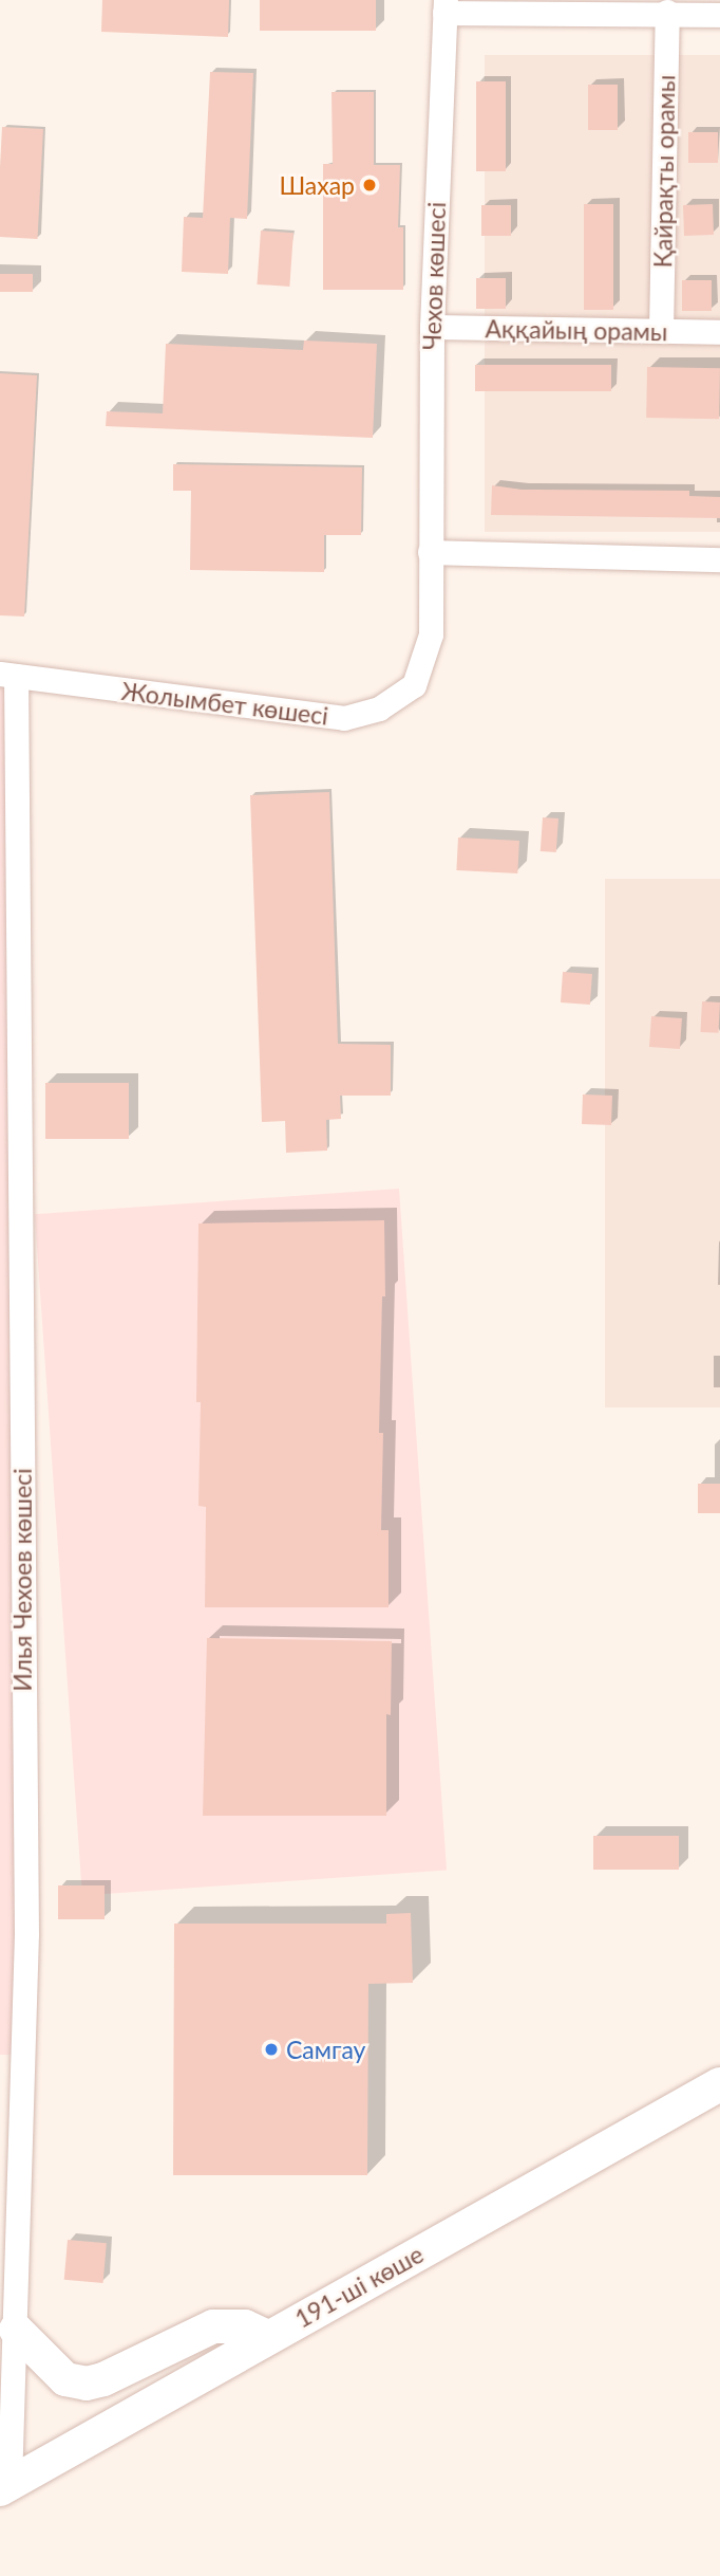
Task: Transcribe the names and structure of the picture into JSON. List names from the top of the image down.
{
  "streets": {
    "main road": ["191-ші көше"],
    "street": [
      "Қайрақты орамы",
      "Чехов көшесі",
      "Аққайың орамы",
      "Жолымбет көшесі",
      "Илья Чехоев көшесі"
    ]
  },
  "crossings": [
    ["Қайрақты орамы", "Аққайың орамы"],
    ["Чехов көшесі", "Аққайың орамы"],
    ["Чехов көшесі", "Жолымбет көшесі"],
    ["Жолымбет көшесі", "Илья Чехоев көшесі"],
    ["Илья Чехоев көшесі", "191-ші көше"]
  ],
  "places": ["Шахар", "Самгау"]
}
